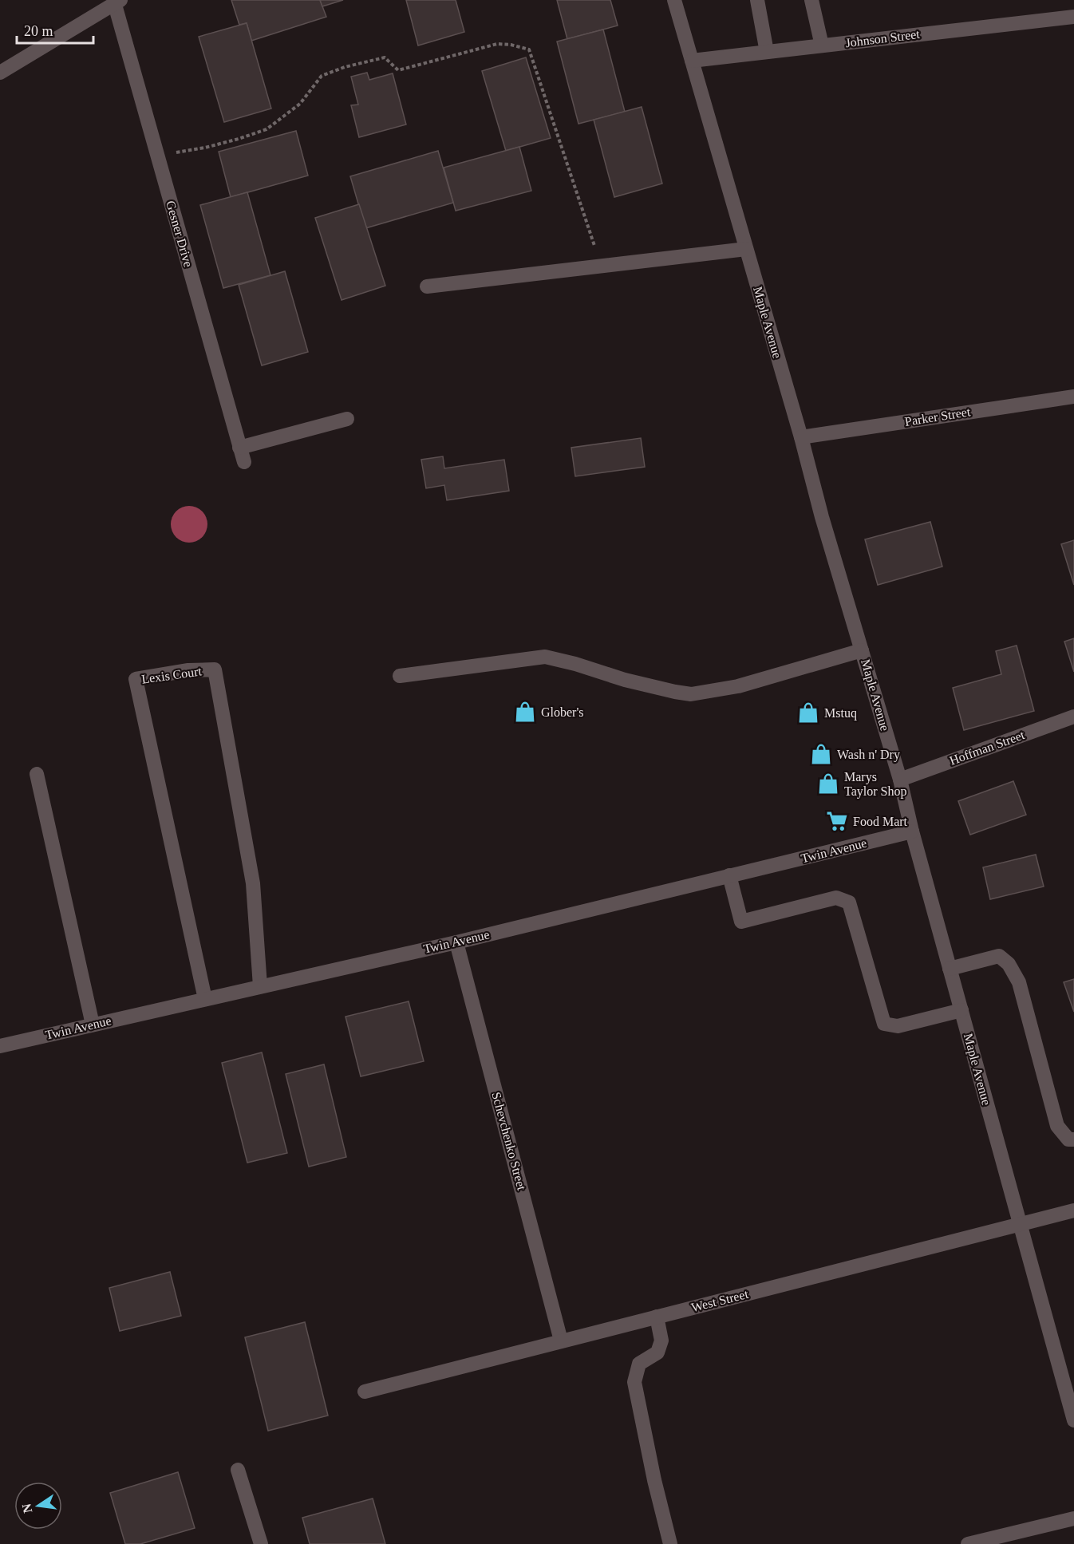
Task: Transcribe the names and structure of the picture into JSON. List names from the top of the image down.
{
  "streets": {
    "street": [
      "Johnson Street",
      "Gesner Drive",
      "Maple Avenue",
      "Parker Street",
      "Lexis Court",
      "Hoffman Street",
      "Twin Avenue",
      "Schevchenko Street",
      "West Street"
    ]
  },
  "crossings": [
    ["Johnson Street", "Maple Avenue"],
    ["Maple Avenue", "Parker Street"],
    ["Maple Avenue", "Hoffman Street"],
    ["Maple Avenue", "Twin Avenue"],
    ["Maple Avenue", "West Street"],
    ["Lexis Court", "Twin Avenue"],
    ["Twin Avenue", "Schevchenko Street"],
    ["Schevchenko Street", "West Street"]
  ],
  "places": {
    "shop": [
      "Glober's",
      "Mstuq",
      "Wash n' Dry",
      "Marys Taylor Shop"
    ],
    "supermarket": ["Food Mart"]
  },
  "scale_bar": "20 m",
  "north": "left"
}
